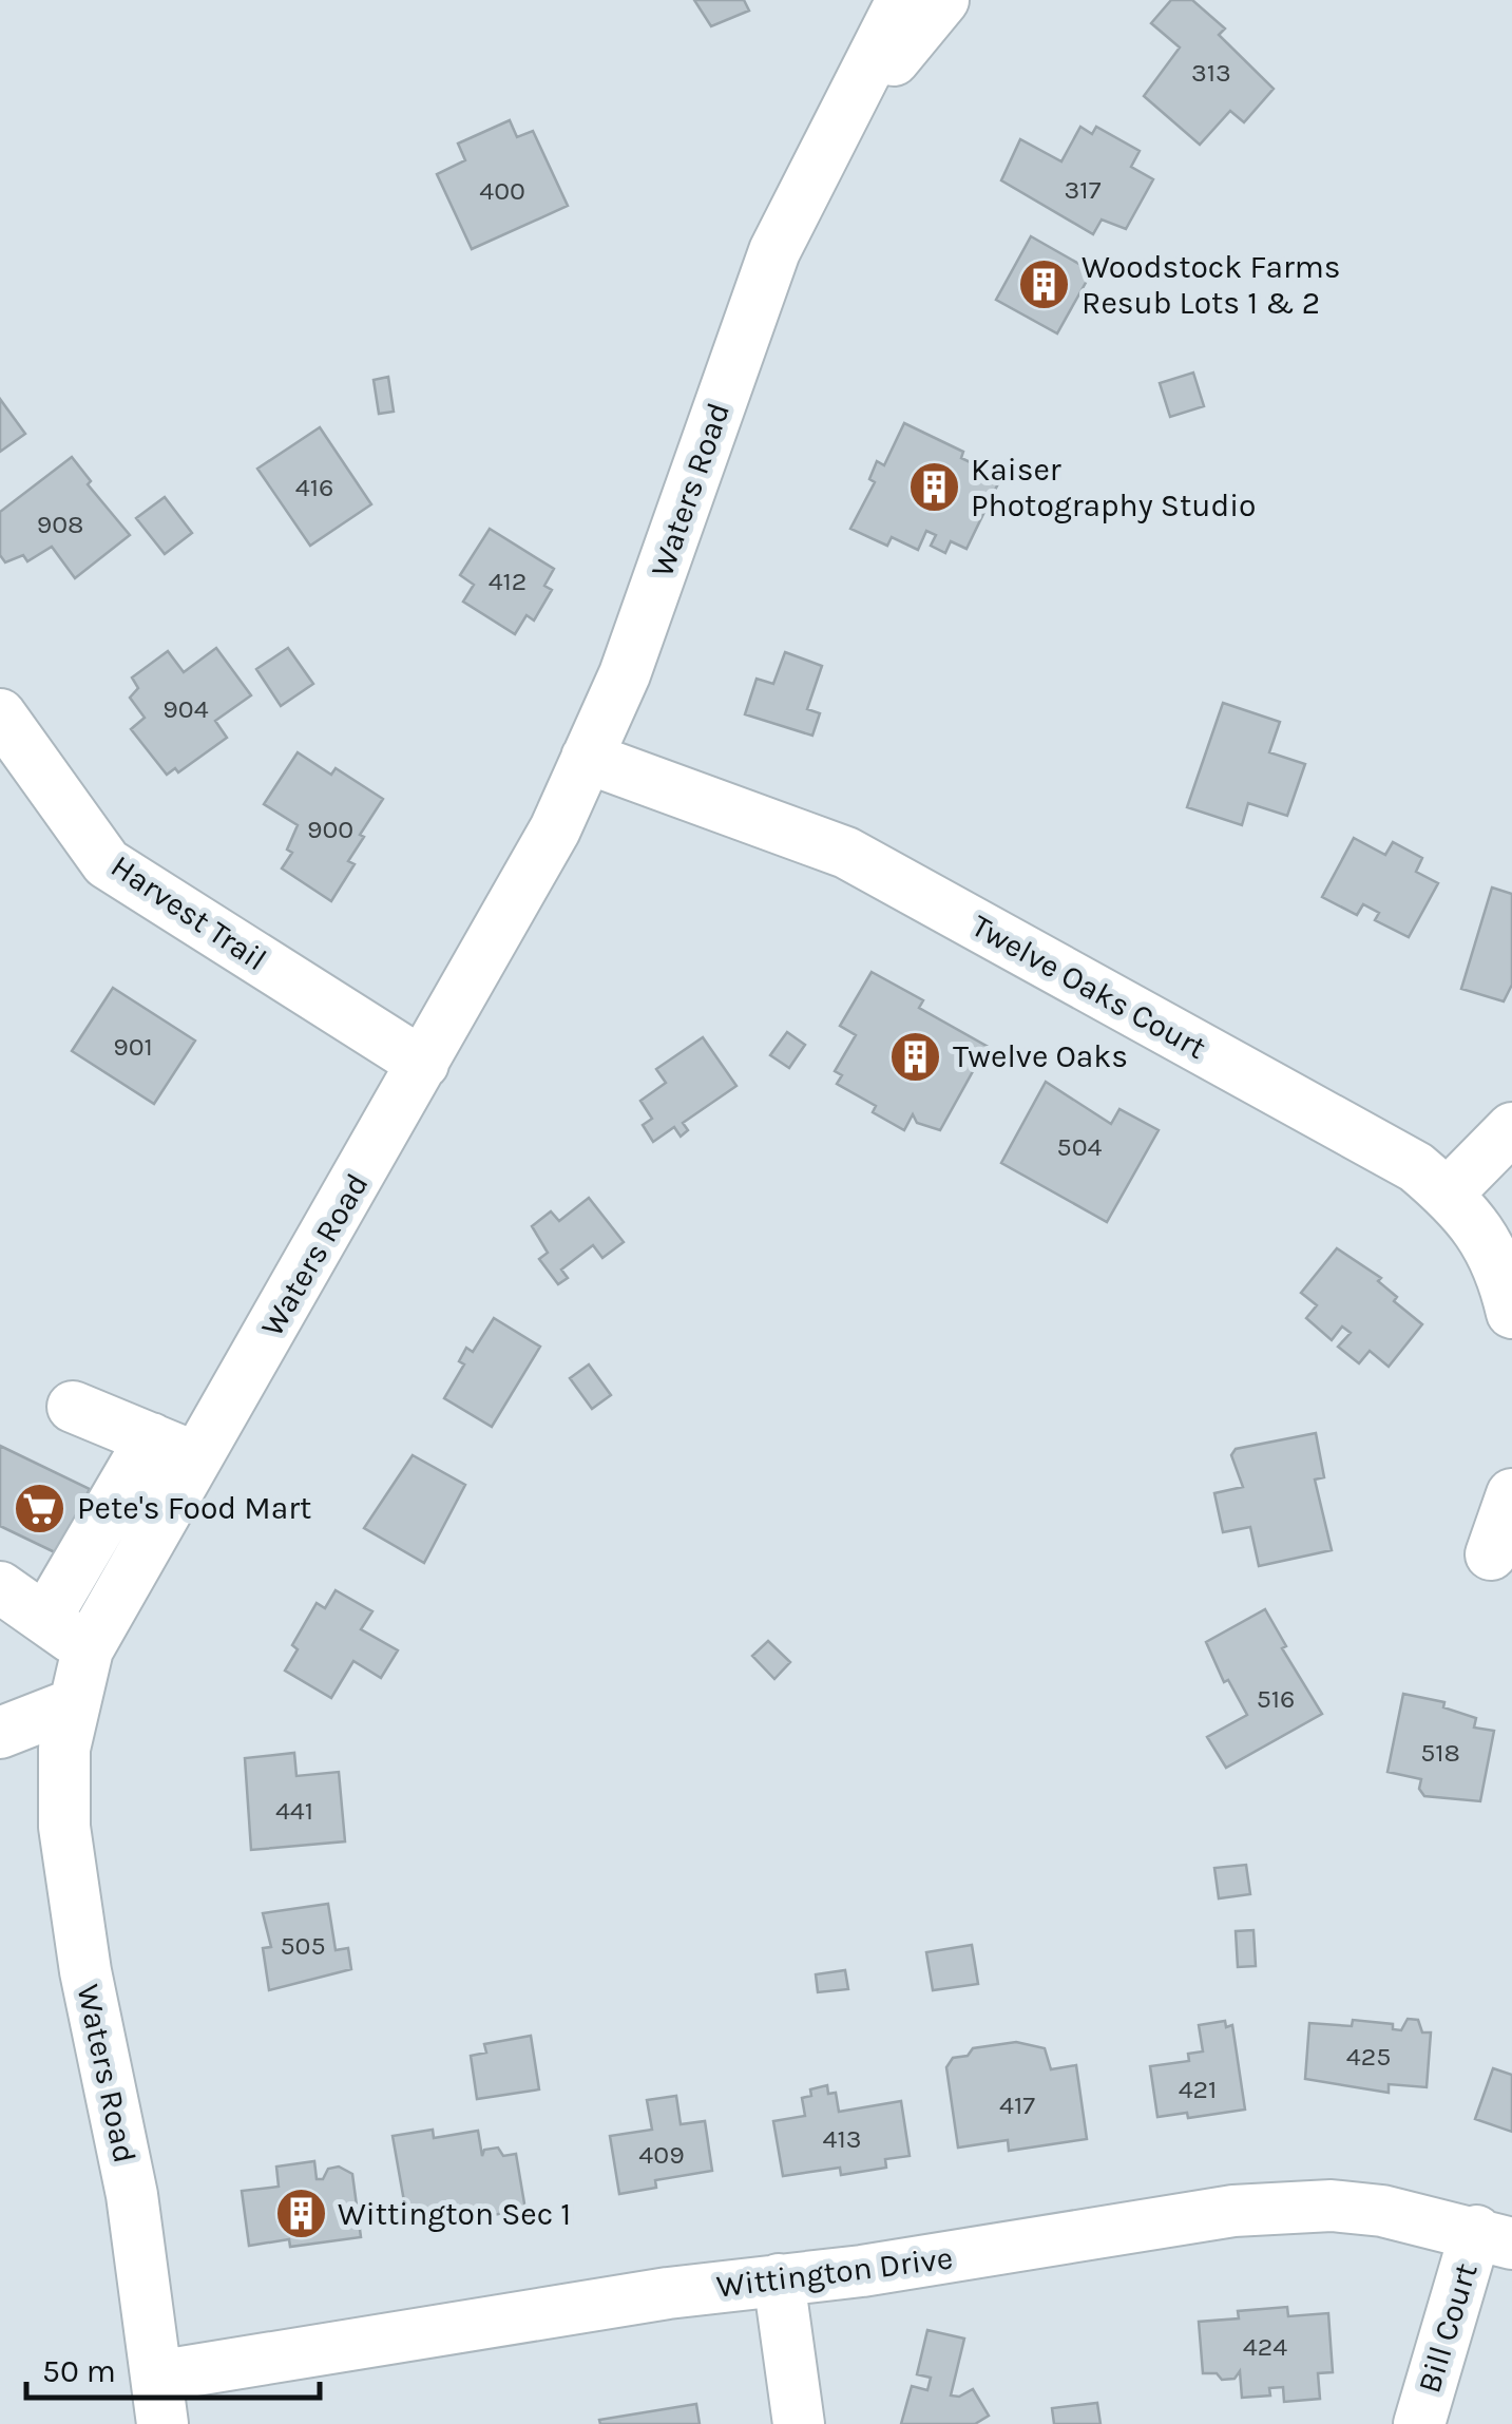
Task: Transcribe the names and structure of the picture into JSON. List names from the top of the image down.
{
  "streets": {
    "street": [
      "Waters Road",
      "Harvest Trail",
      "Twelve Oaks Court",
      "Wittington Drive",
      "Bill Court"
    ]
  },
  "crossings": [
    ["Waters Road", "Harvest Trail"],
    ["Waters Road", "Twelve Oaks Court"],
    ["Waters Road", "Wittington Drive"],
    ["Wittington Drive", "Bill Court"]
  ],
  "places": {
    "building": [
      "Woodstock Farms Resub Lots 1 & 2",
      "Kaiser Photography Studio",
      "Twelve Oaks",
      "Wittington Sec 1"
    ],
    "supermarket": ["Pete's Food Mart"]
  },
  "house_numbers": [
    "313",
    "317",
    "400",
    "416",
    "908",
    "412",
    "904",
    "900",
    "901",
    "504",
    "516",
    "518",
    "441",
    "505",
    "425",
    "421",
    "417",
    "413",
    "409",
    "424"
  ],
  "scale_bar": "50 m"
}
